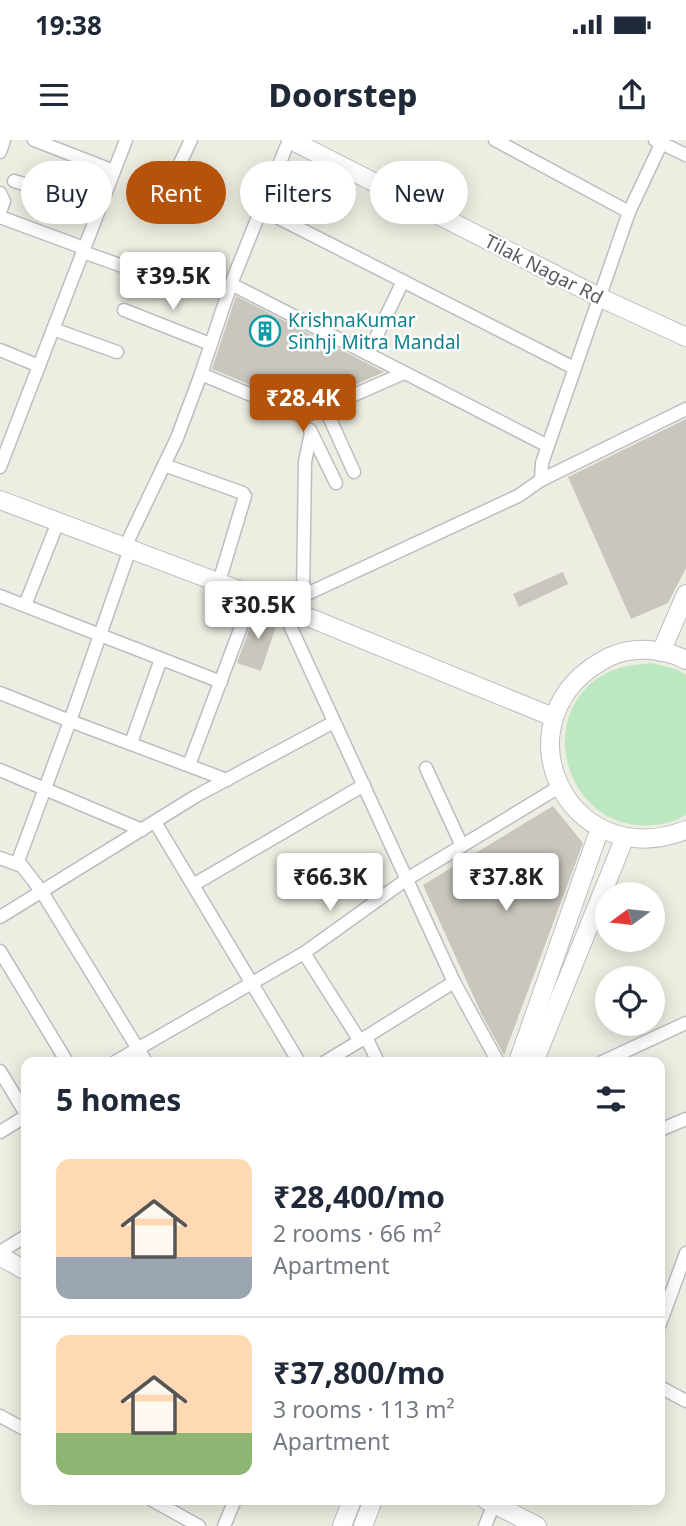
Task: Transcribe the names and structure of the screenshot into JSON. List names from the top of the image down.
{
  "streets": {
    "main road": ["Tilak Nagar Rd"]
  },
  "places": {
    "building": ["KrishnaKumar Sinhji Mitra Mandal"]
  },
  "north": "left",
  "page": {
    "status": "19:38",
    "header": "Doorstep",
    "chip": [
      "Buy",
      "Rent",
      "Filters",
      "New"
    ],
    "price": [
      "₹39.5K",
      "₹28.4K",
      "₹30.5K",
      "₹66.3K",
      "₹37.8K"
    ],
    "heading": "5 homes",
    "list": [
      {
        "name": "₹28,400/mo",
        "note": "2 rooms · 66 m² · Apartment"
      },
      {
        "name": "₹37,800/mo",
        "note": "3 rooms · 113 m² · Apartment"
      }
    ]
  }
}
